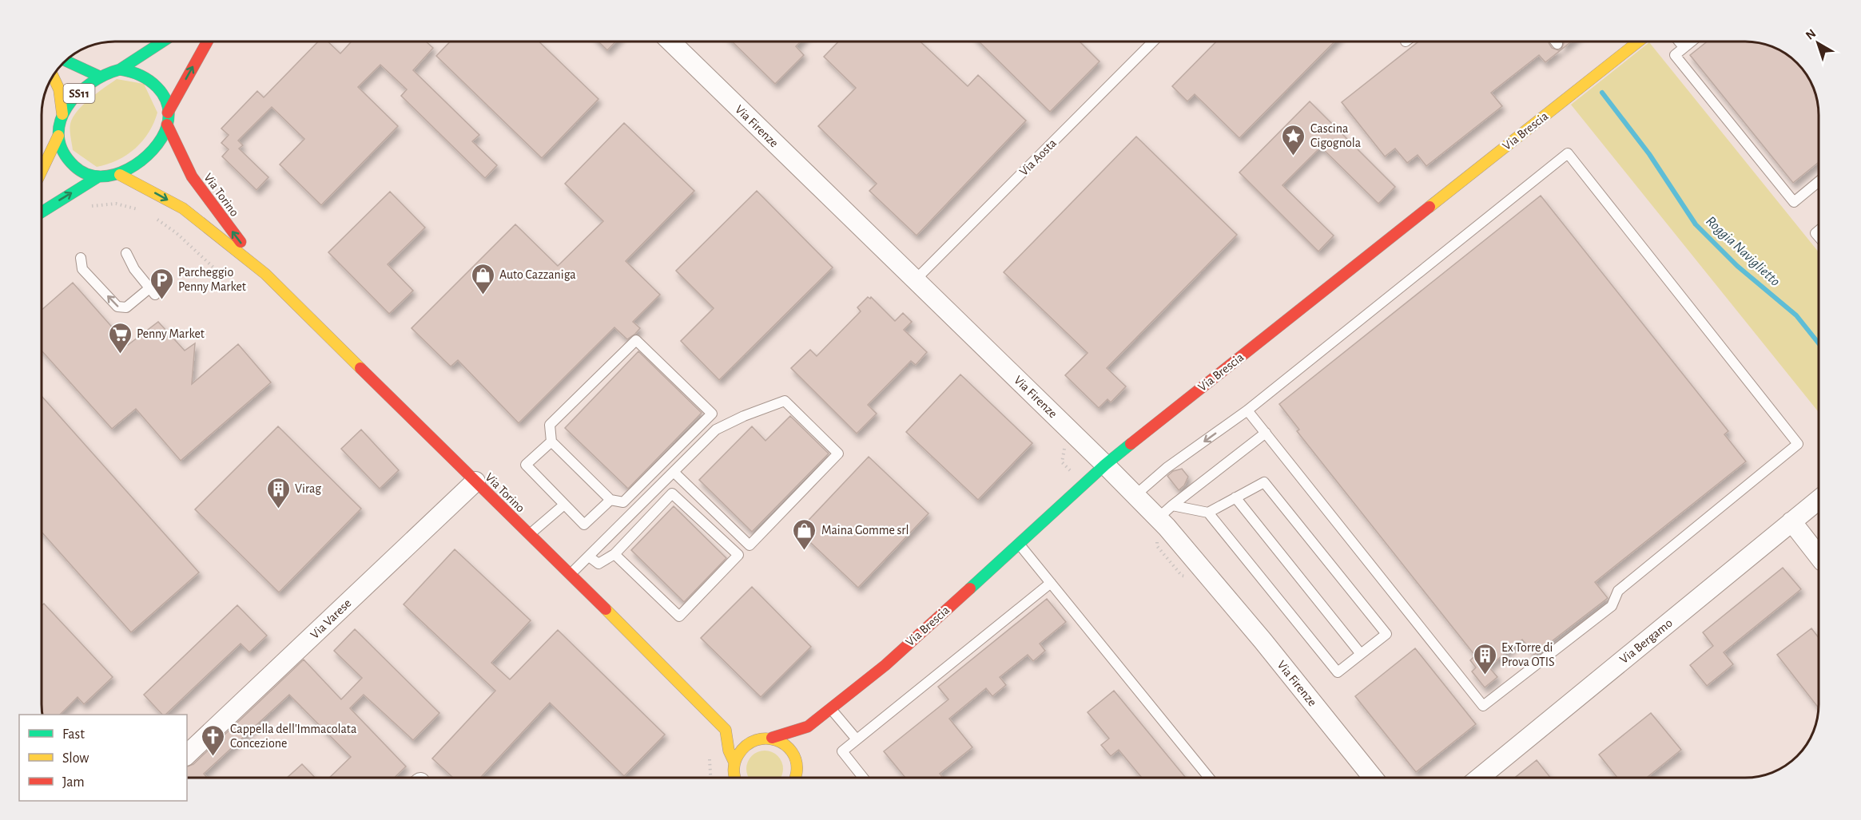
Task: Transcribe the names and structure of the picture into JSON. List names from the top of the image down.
{
  "streets": {
    "street": [
      "SS11",
      "Via Firenze",
      "Via Brescia",
      "Via Torino",
      "Via Varese",
      "Via Bergamo"
    ],
    "lane": ["Via Aosta"]
  },
  "crossings": [
    ["SS11", "Via Torino"],
    ["Via Firenze", "Via Brescia"],
    ["Via Firenze", "Via Aosta"],
    ["Via Torino", "Via Varese"]
  ],
  "water": ["Roggia Naviglietto"],
  "places": {
    "place": ["Cascina Cigognola"],
    "shop": ["Auto Cazzaniga", "Maina Gomme srl"],
    "parking": ["Parcheggio Penny Market"],
    "supermarket": ["Penny Market"],
    "building": ["Virag", "Ex Torre di Prova OTIS"],
    "church": ["Cappella dell'Immacolata Concezione"]
  },
  "legend": ["Fast", "Slow", "Jam"],
  "north": "top left"
}
